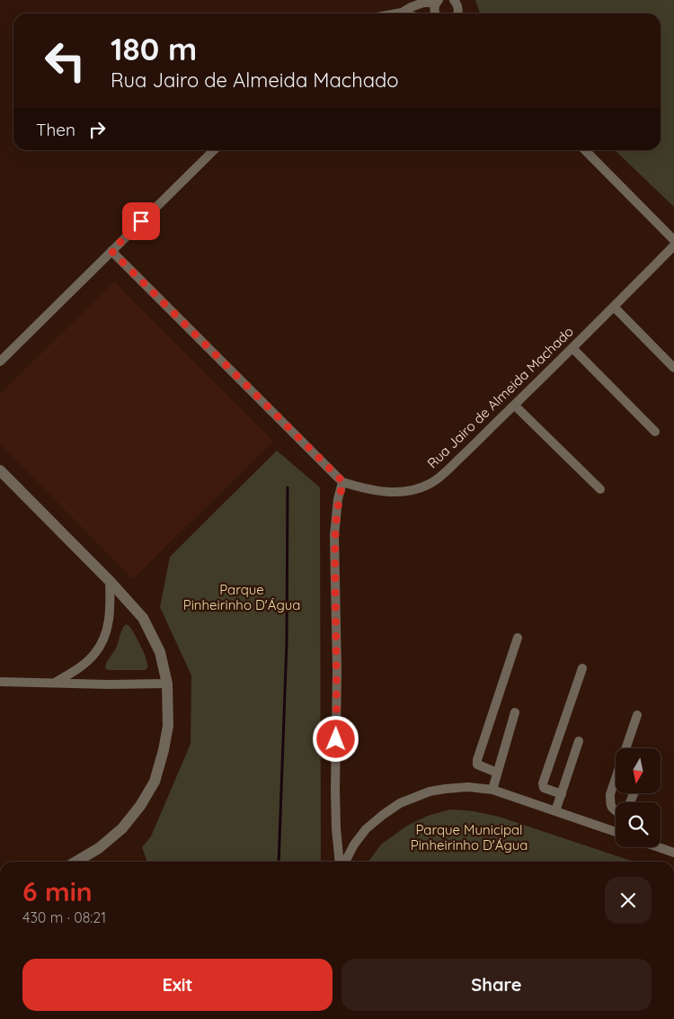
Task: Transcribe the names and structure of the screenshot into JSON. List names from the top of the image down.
{
  "streets": {
    "street": ["Rua Jairo de Almeida Machado"]
  },
  "parks": ["Parque Pinheirinho D'Água", "Parque Municipal Pinheirinho D'Água"],
  "north": "bottom",
  "page": {
    "turn": ["180 m", "Rua Jairo de Almeida Machado"],
    "then": "Then",
    "heading": ["6 min", "430 m · 08:21"],
    "buttons": ["Exit", "Share"]
  }
}
